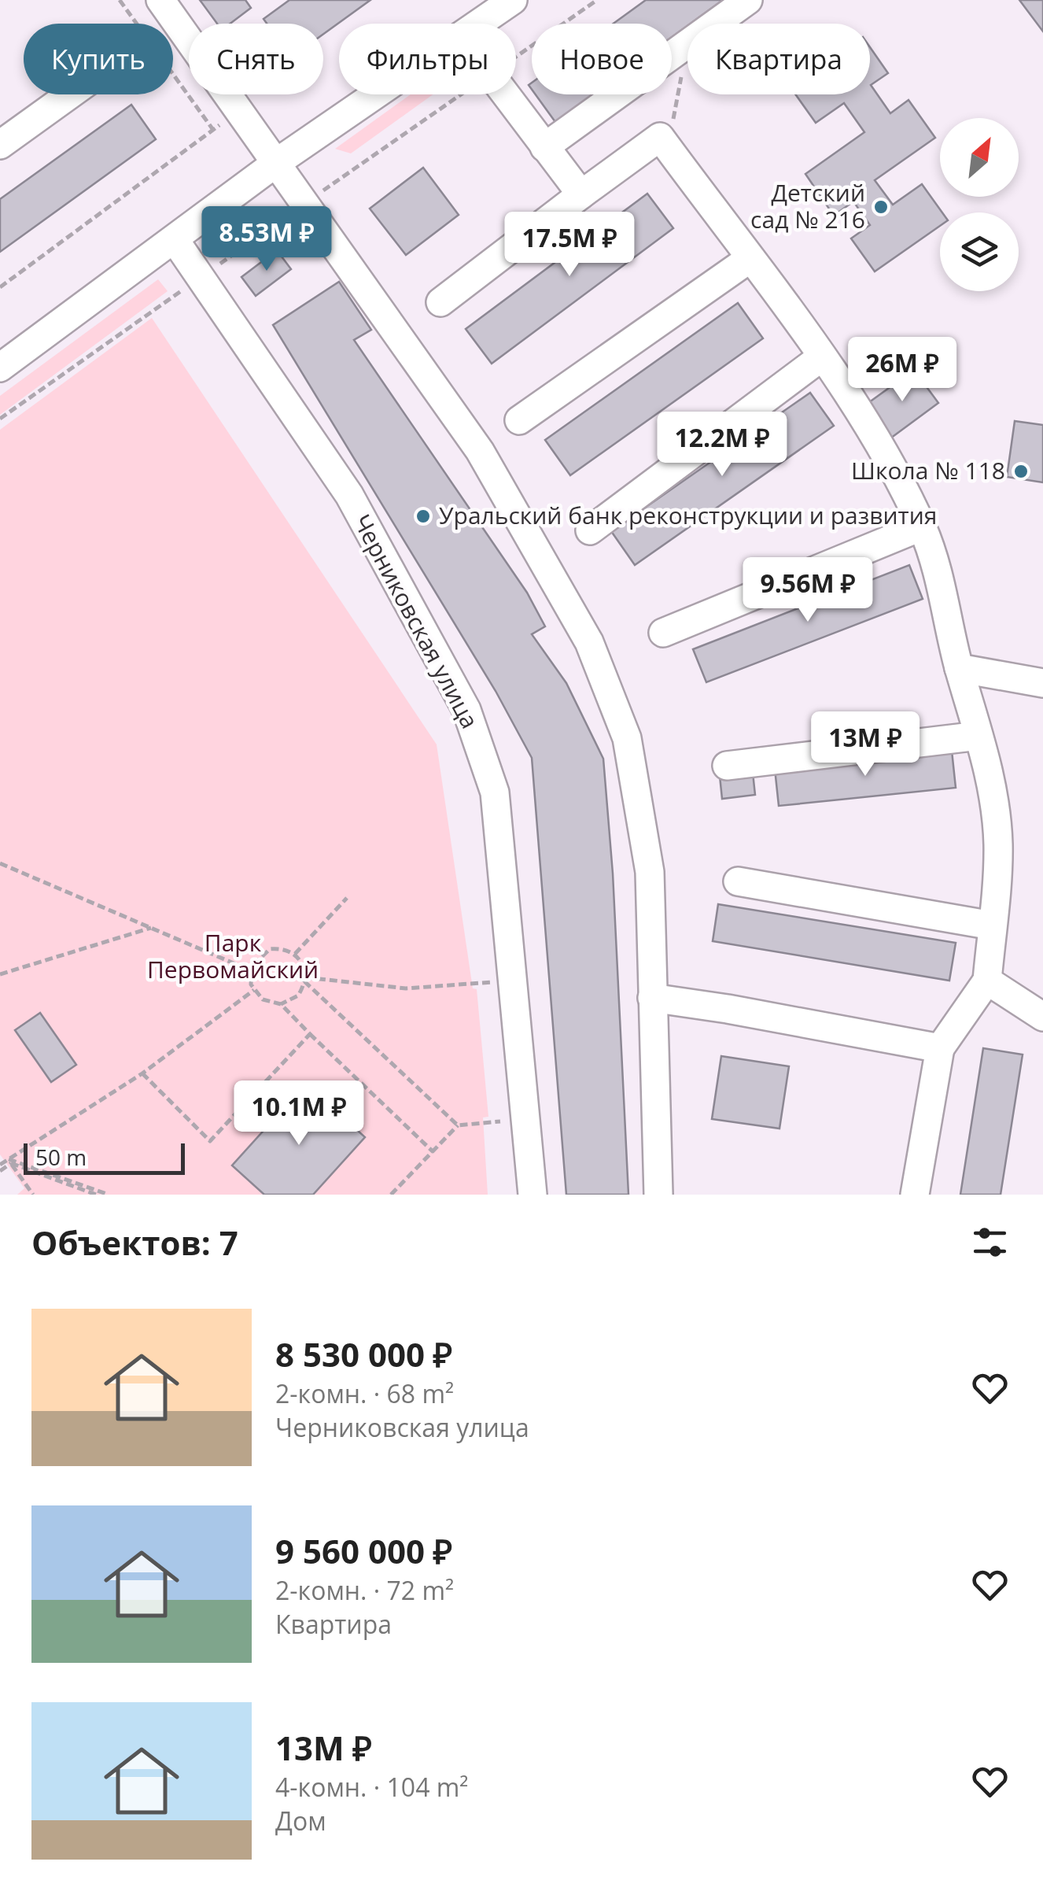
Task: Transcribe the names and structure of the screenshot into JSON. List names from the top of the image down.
{
  "streets": {
    "street": ["Черниковская улица"]
  },
  "parks": ["Парк Первомайский"],
  "places": ["Детский сад № 216", "Школа № 118", "Уральский банк реконструкции и развития"],
  "scale_bar": "50 m",
  "north": "top right",
  "page": {
    "chip": [
      "Купить",
      "Снять",
      "Фильтры",
      "Новое",
      "Квартира"
    ],
    "price": [
      "8.53M ₽",
      "17.5M ₽",
      "26M ₽",
      "12.2M ₽",
      "9.56M ₽",
      "13M ₽",
      "10.1M ₽"
    ],
    "scale": "50 m",
    "heading": "Объектов: 7",
    "list": [
      {
        "name": "8 530 000 ₽",
        "note": "2-комн. · 68 m² · Черниковская улица"
      },
      {
        "name": "9 560 000 ₽",
        "note": "2-комн. · 72 m² · Квартира"
      },
      {
        "name": "13M ₽",
        "note": "4-комн. · 104 m² · Дом"
      }
    ]
  }
}
